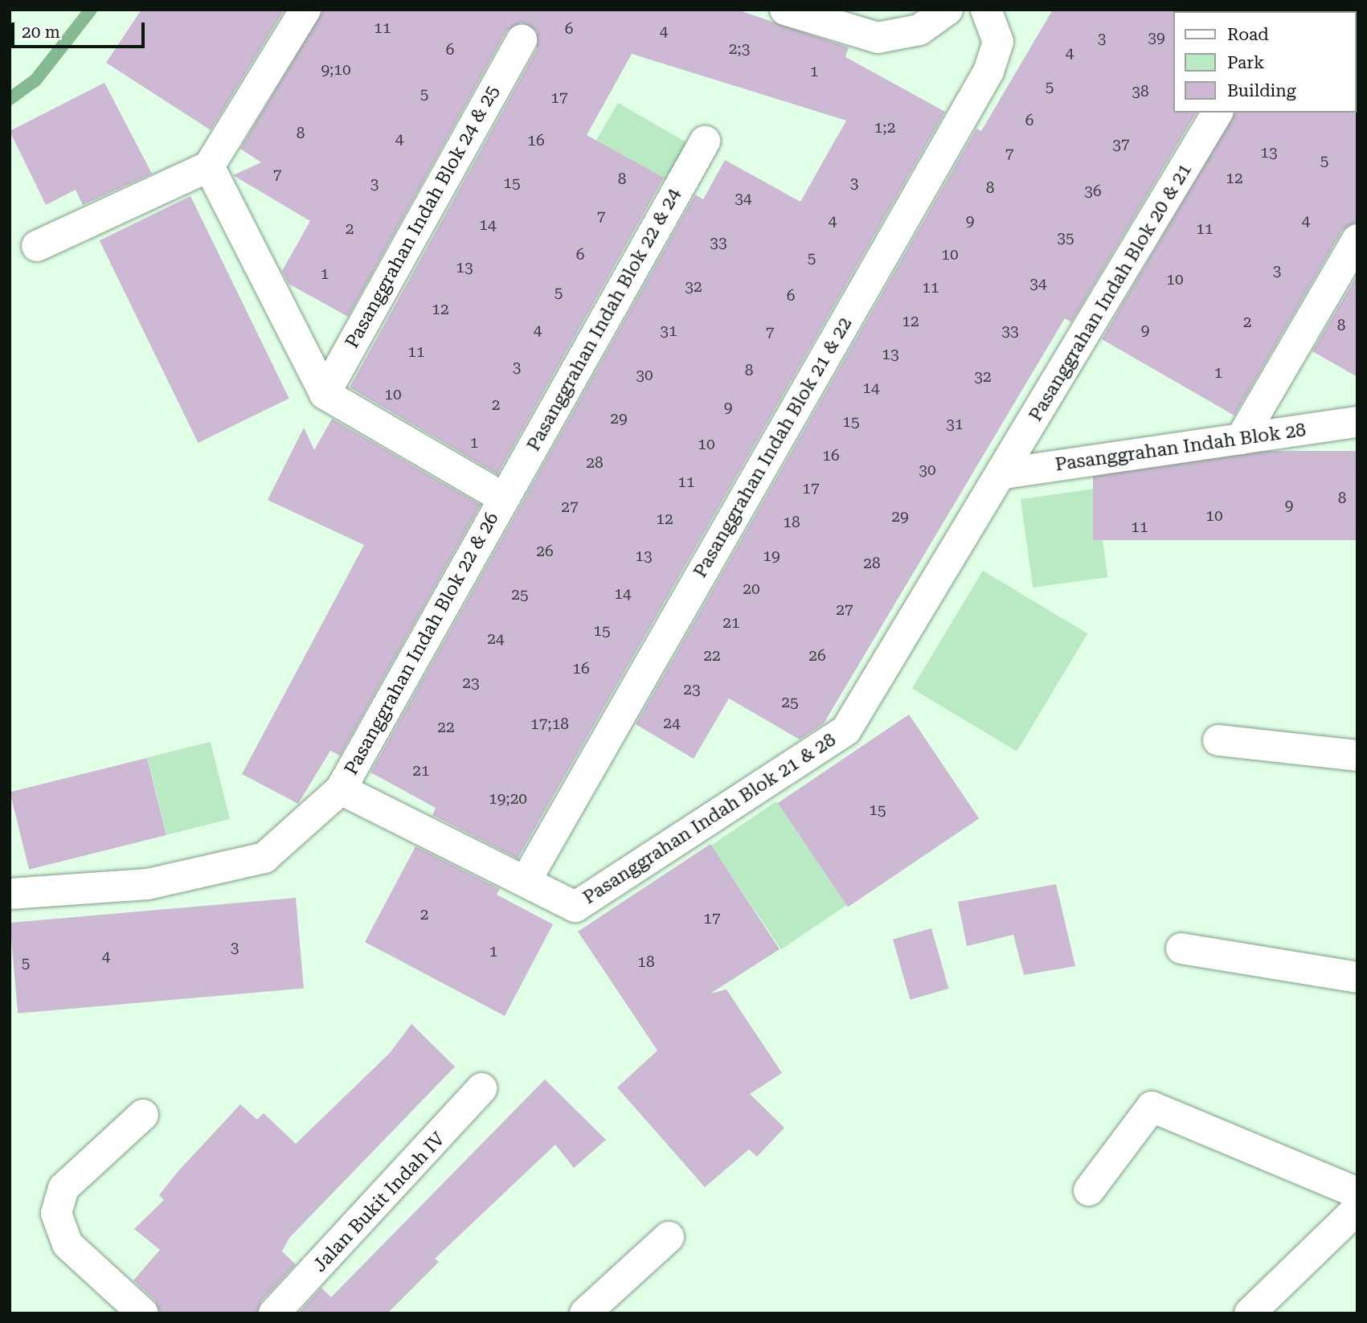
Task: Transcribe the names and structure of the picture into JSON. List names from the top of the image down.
{
  "streets": {
    "street": [
      "Pasanggrahan Indah Blok 24 & 25",
      "Pasanggrahan Indah Blok 20 & 21",
      "Pasanggrahan Indah Blok 22 & 24",
      "Pasanggrahan Indah Blok 21 & 22",
      "Pasanggrahan Indah Blok 28",
      "Pasanggrahan Indah Blok 22 & 26",
      "Pasanggrahan Indah Blok 21 & 28",
      "Jalan Bukit Indah IV"
    ]
  },
  "crossings": [
    ["Pasanggrahan Indah Blok 20 & 21", "Pasanggrahan Indah Blok 28"],
    ["Pasanggrahan Indah Blok 20 & 21", "Pasanggrahan Indah Blok 21 & 28"],
    ["Pasanggrahan Indah Blok 22 & 24", "Pasanggrahan Indah Blok 22 & 26"],
    ["Pasanggrahan Indah Blok 21 & 22", "Pasanggrahan Indah Blok 21 & 28"],
    ["Pasanggrahan Indah Blok 28", "Pasanggrahan Indah Blok 21 & 28"]
  ],
  "house_numbers": [
    "11",
    "6",
    "4",
    "39",
    "3",
    "2;3",
    "6",
    "4",
    "9;10",
    "1",
    "5",
    "38",
    "5",
    "17",
    "6",
    "1;2",
    "8",
    "4",
    "16",
    "37",
    "13",
    "7",
    "5",
    "7",
    "12",
    "8",
    "15",
    "3",
    "3",
    "8",
    "36",
    "34",
    "7",
    "4",
    "9",
    "4",
    "14",
    "2",
    "11",
    "35",
    "33",
    "6",
    "10",
    "5",
    "13",
    "3",
    "1",
    "10",
    "34",
    "32",
    "11",
    "5",
    "6",
    "12",
    "12",
    "2",
    "8",
    "4",
    "9",
    "31",
    "33",
    "7",
    "11",
    "13",
    "3",
    "8",
    "1",
    "30",
    "32",
    "14",
    "10",
    "2",
    "9",
    "29",
    "15",
    "31",
    "1",
    "10",
    "16",
    "28",
    "30",
    "11",
    "17",
    "8",
    "9",
    "27",
    "10",
    "29",
    "12",
    "18",
    "11",
    "26",
    "13",
    "19",
    "28",
    "20",
    "14",
    "25",
    "27",
    "21",
    "15",
    "24",
    "22",
    "26",
    "16",
    "23",
    "23",
    "25",
    "24",
    "17;18",
    "22",
    "21",
    "19;20",
    "15",
    "2",
    "17",
    "3",
    "1",
    "4",
    "18",
    "5"
  ],
  "legend": ["Road", "Park", "Building"],
  "scale_bar": "20 m"
}
